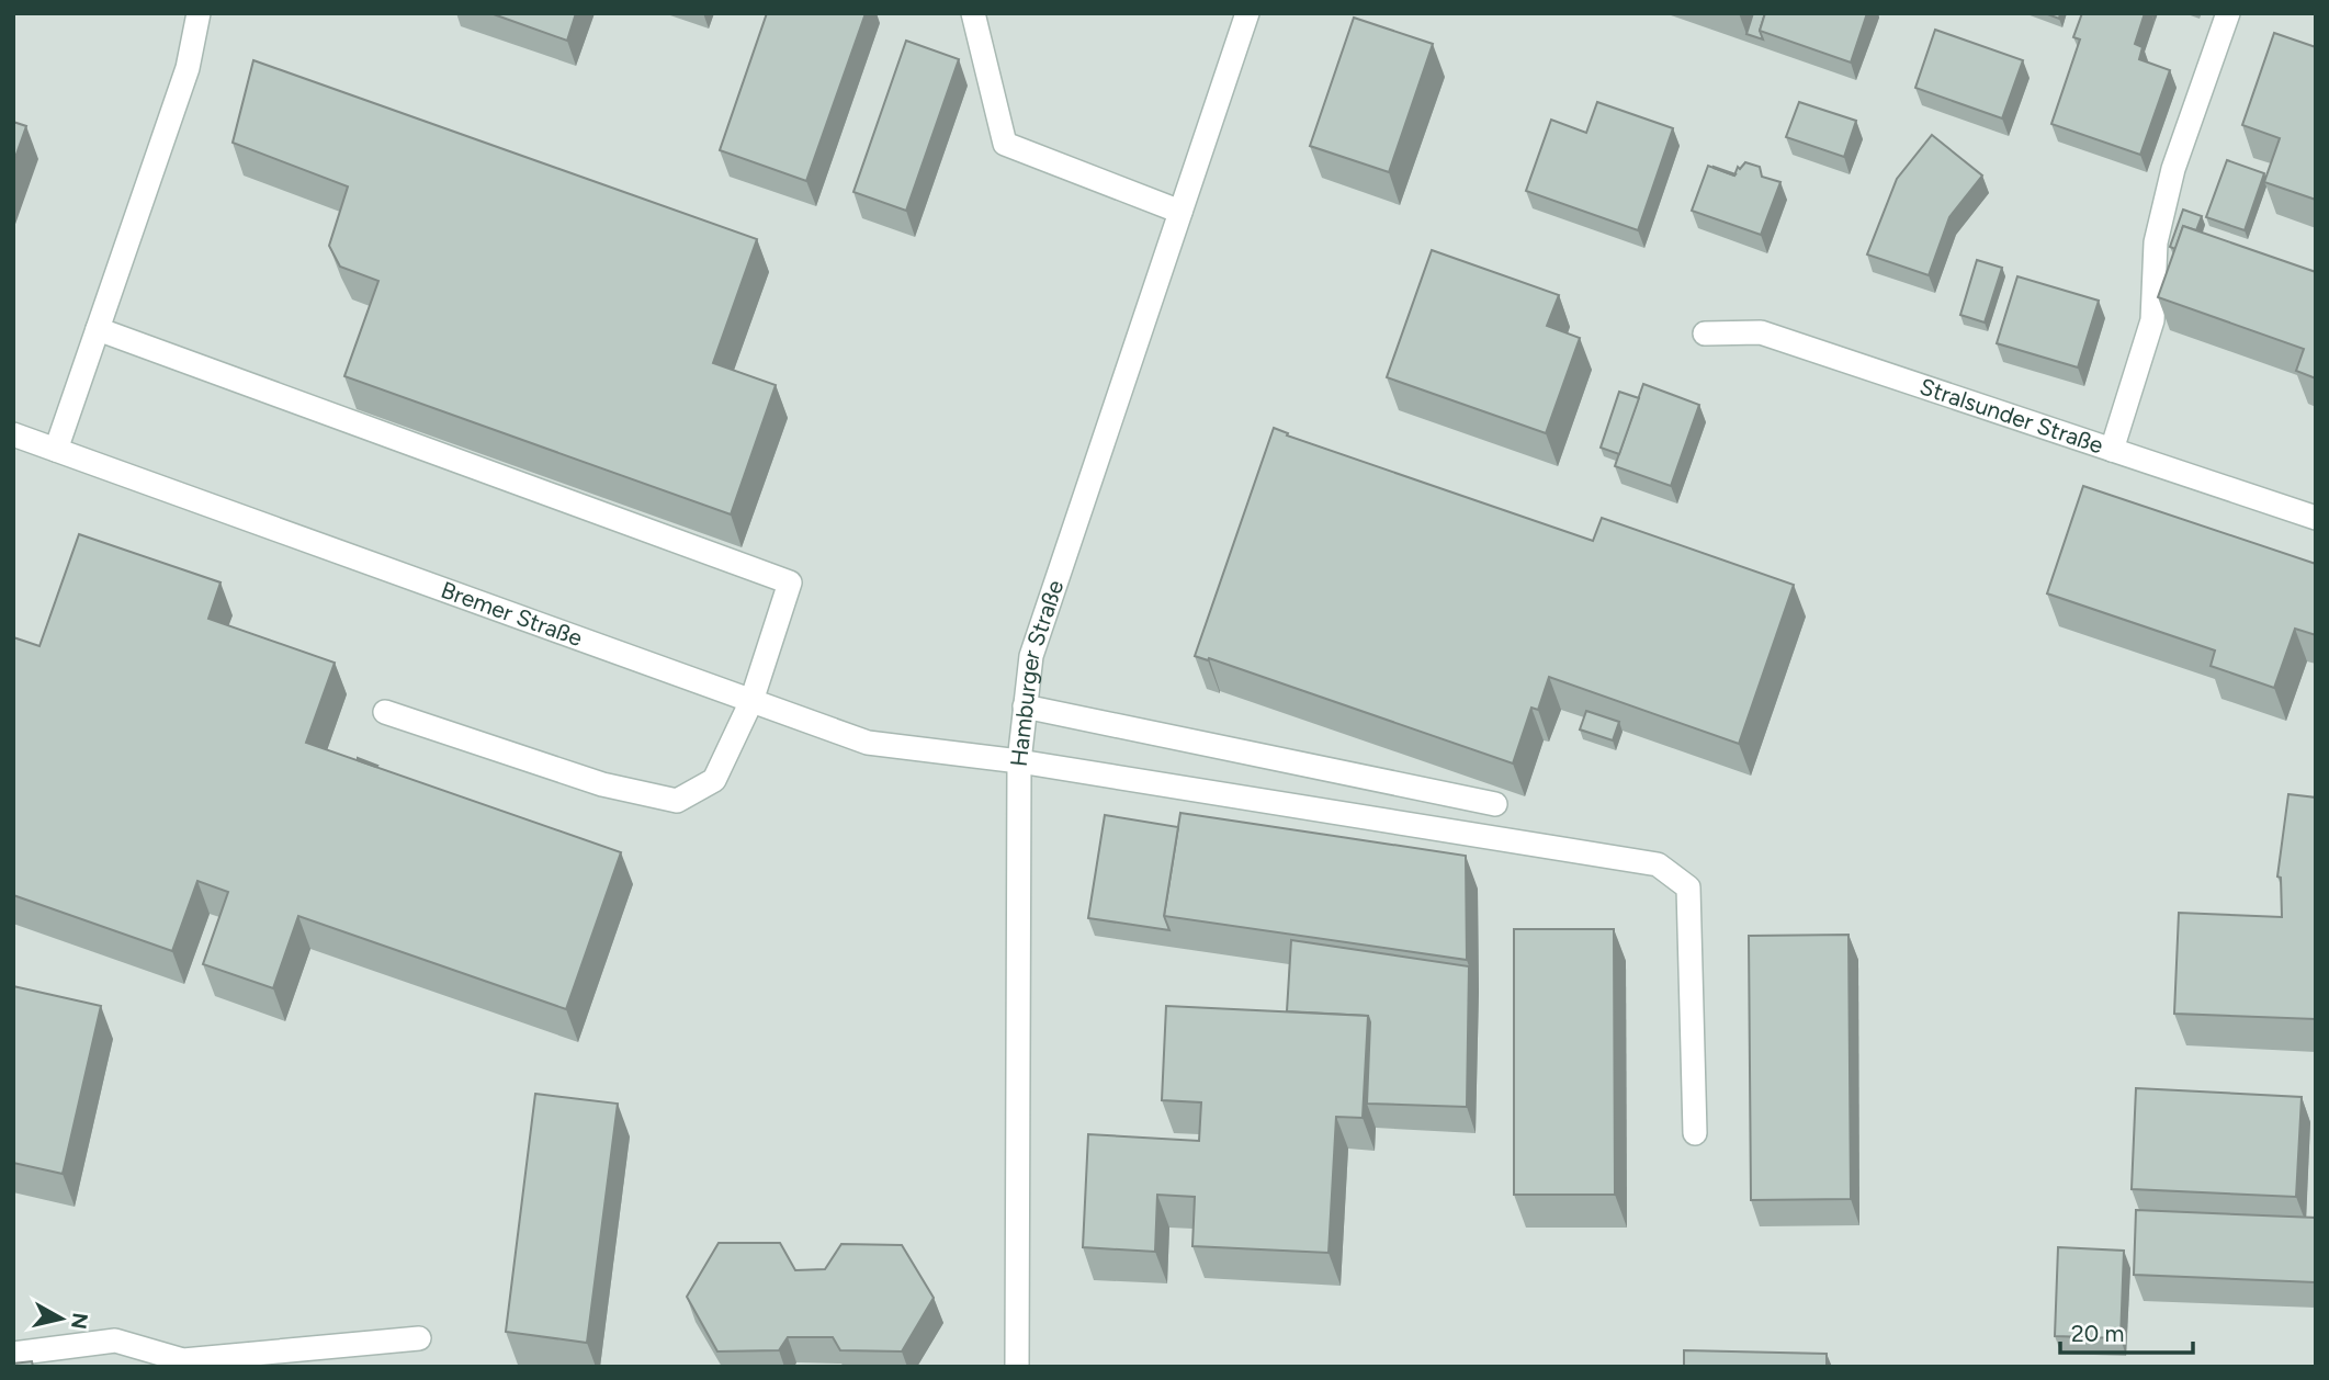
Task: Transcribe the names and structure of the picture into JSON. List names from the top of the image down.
{
  "streets": {
    "street": ["Stralsunder Straße", "Bremer Straße", "Hamburger Straße"]
  },
  "crossings": [
    ["Bremer Straße", "Hamburger Straße"]
  ],
  "scale_bar": "20 m",
  "north": "right"
}
